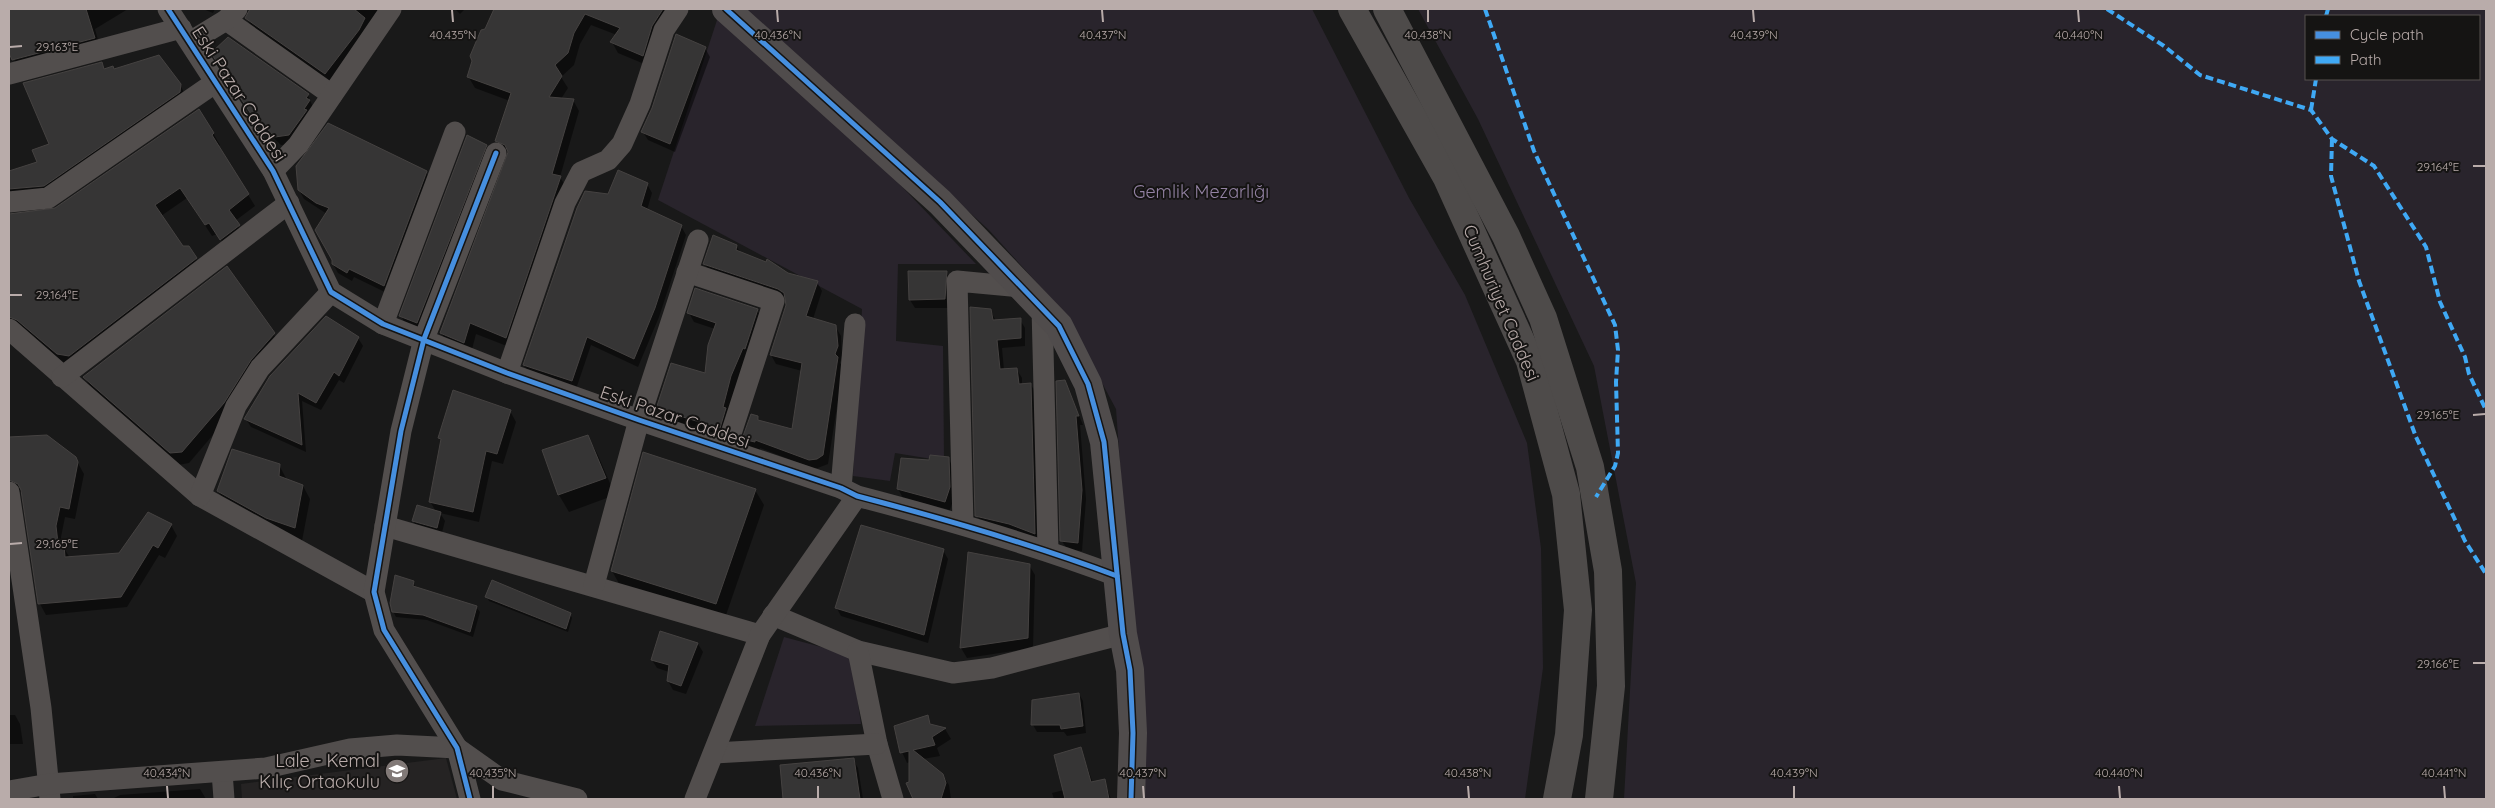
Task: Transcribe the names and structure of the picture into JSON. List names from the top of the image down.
{
  "streets": {
    "main road": ["Cumhuriyet Caddesi"],
    "street": ["Eski Pazar Caddesi"]
  },
  "parks": ["Gemlik Mezarlığı"],
  "places": {
    "school or university": ["Lale - Kemal Kılıç Ortaokulu"]
  },
  "legend": ["Cycle path", "Path"],
  "coordinates": [
    "40.435°N",
    "40.436°N",
    "40.437°N",
    "40.438°N",
    "40.439°N",
    "40.440°N",
    "29.163°E",
    "29.164°E",
    "29.165°E",
    "29.166°E",
    "40.434°N",
    "40.441°N"
  ]
}
